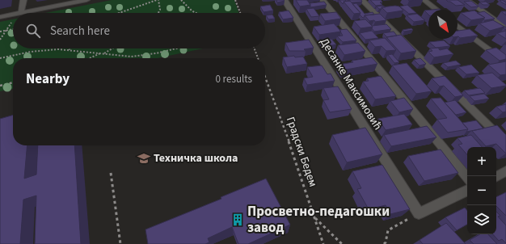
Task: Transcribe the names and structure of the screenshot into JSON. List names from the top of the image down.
{
  "streets": {
    "street": ["Десанке Максимовић"],
    "path": ["Градски Бедем"]
  },
  "places": {
    "school or university": ["Техничка школа"],
    "building": ["Просветно-педагошки завод"]
  },
  "north": "bottom right",
  "page": {
    "search": "Search here",
    "heading": ["Nearby", "0 results"],
    "map_buttons": ["+", "−"]
  }
}
